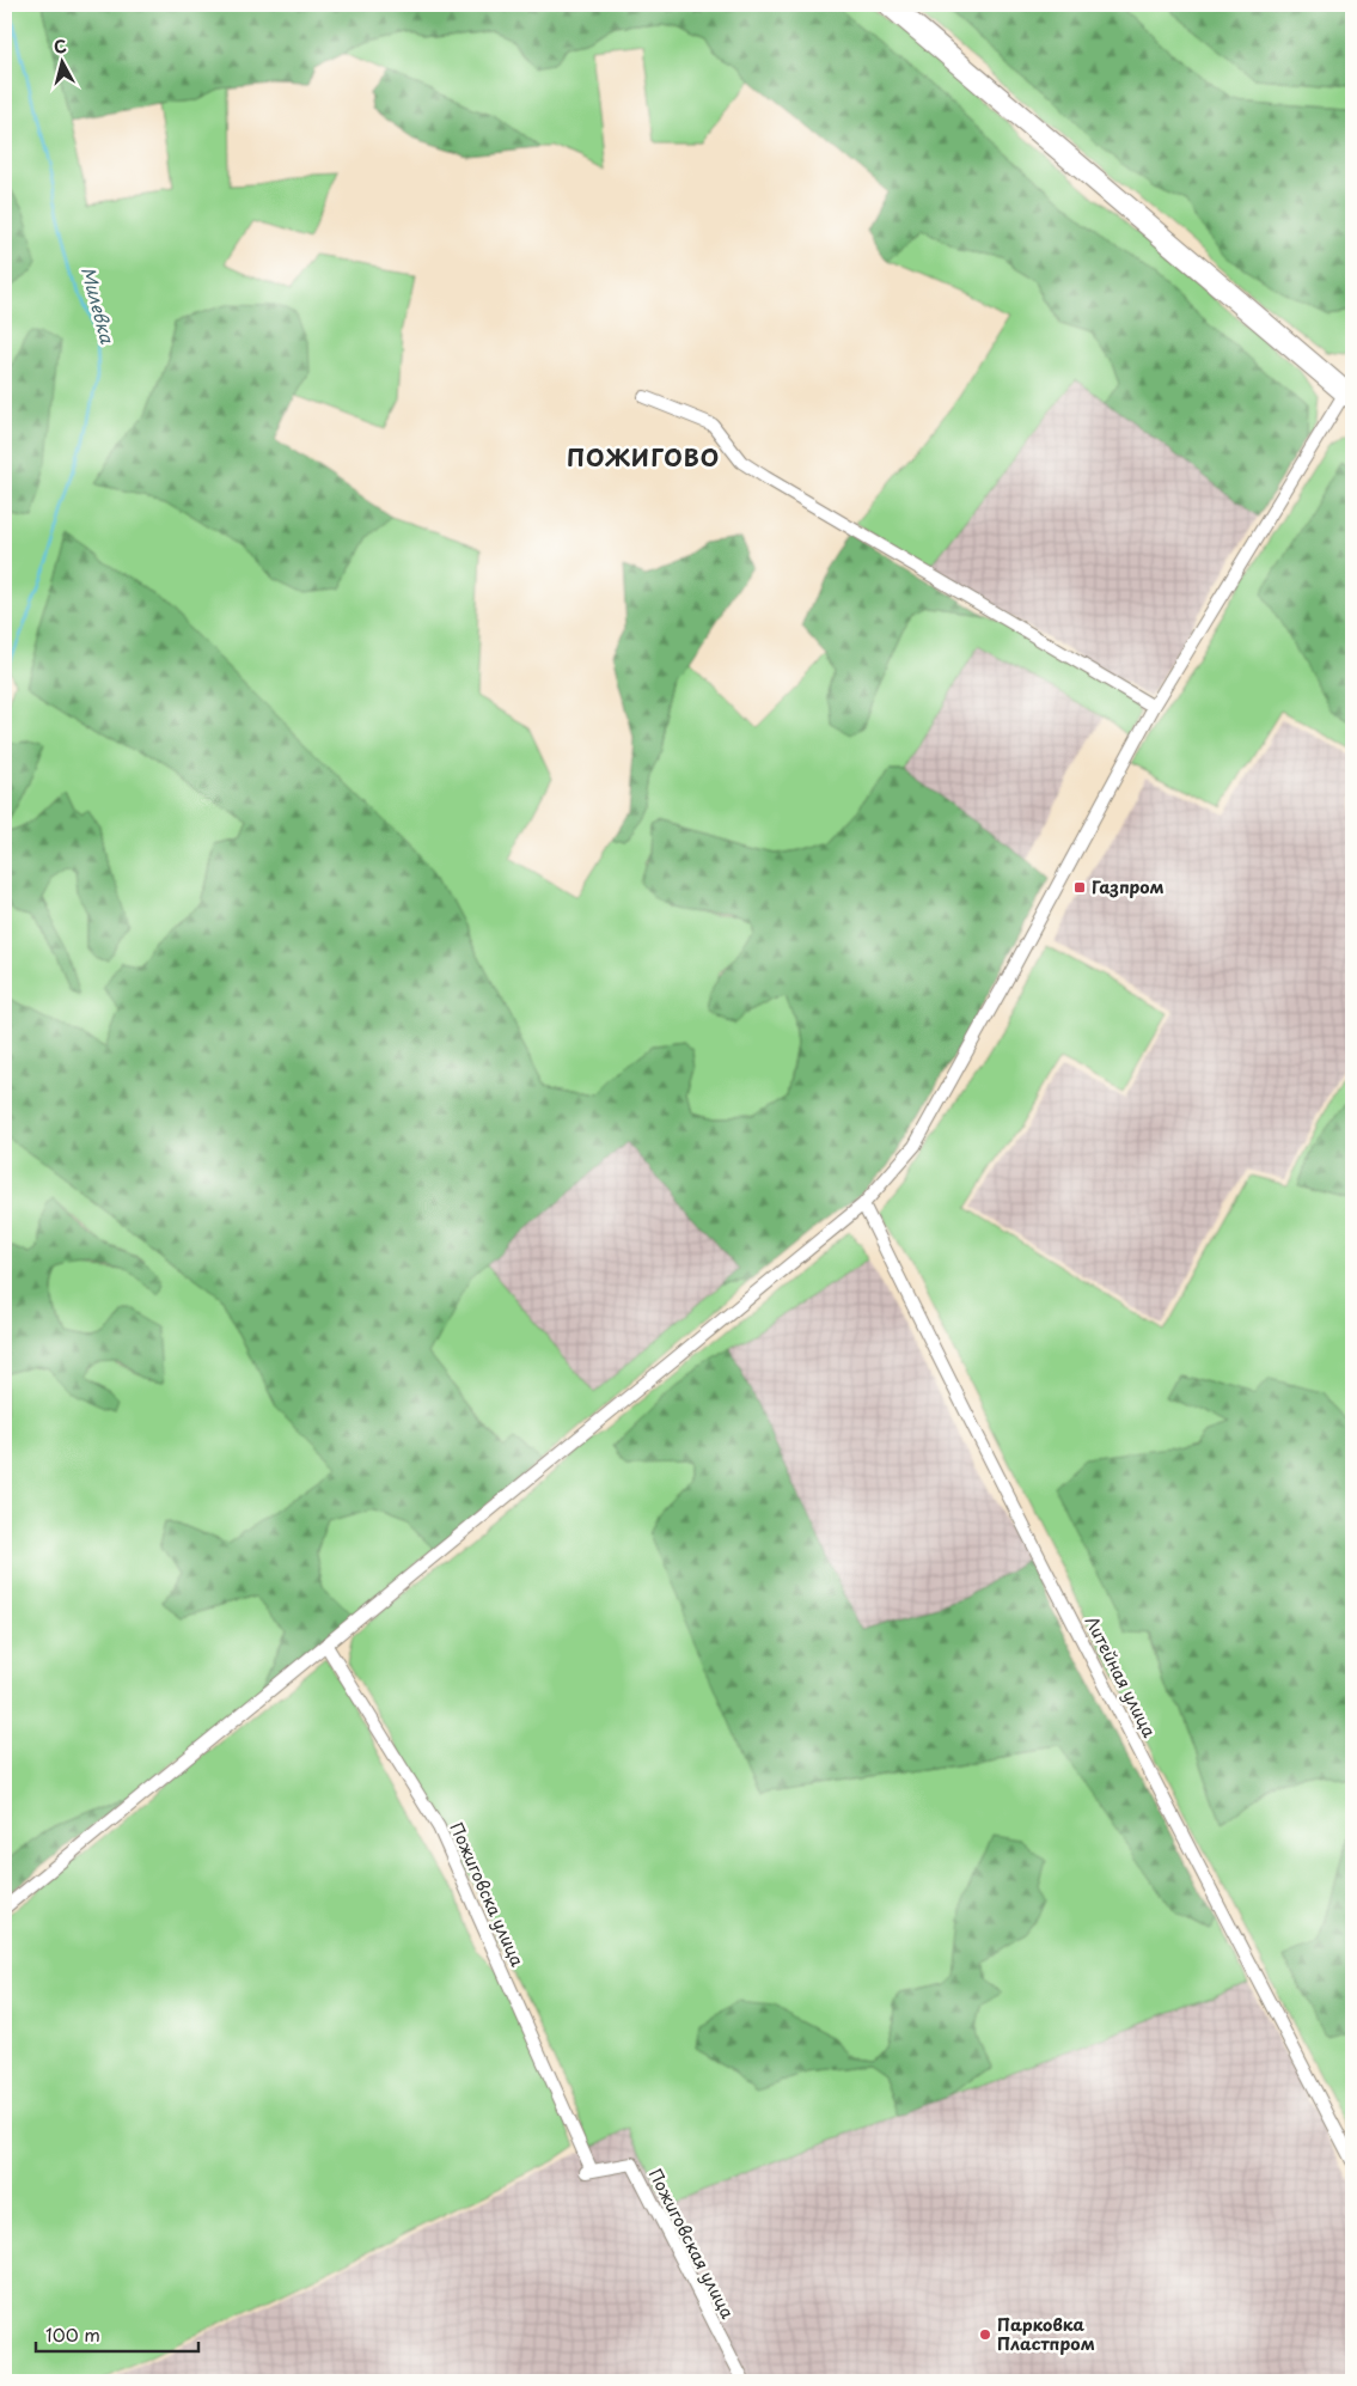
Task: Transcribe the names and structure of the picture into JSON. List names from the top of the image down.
{
  "streets": {
    "street": ["Литейная улица", "Пожиговска улица", "Пожиговская улица"]
  },
  "crossings": [
    ["Пожиговска улица", "Пожиговская улица"]
  ],
  "districts": ["ПОЖИГОВО"],
  "water": ["Милевка"],
  "places": {
    "transit": ["Газпром"],
    "other": ["Парковка Пластпром"]
  },
  "scale_bar": "100 m",
  "north": "top"
}
